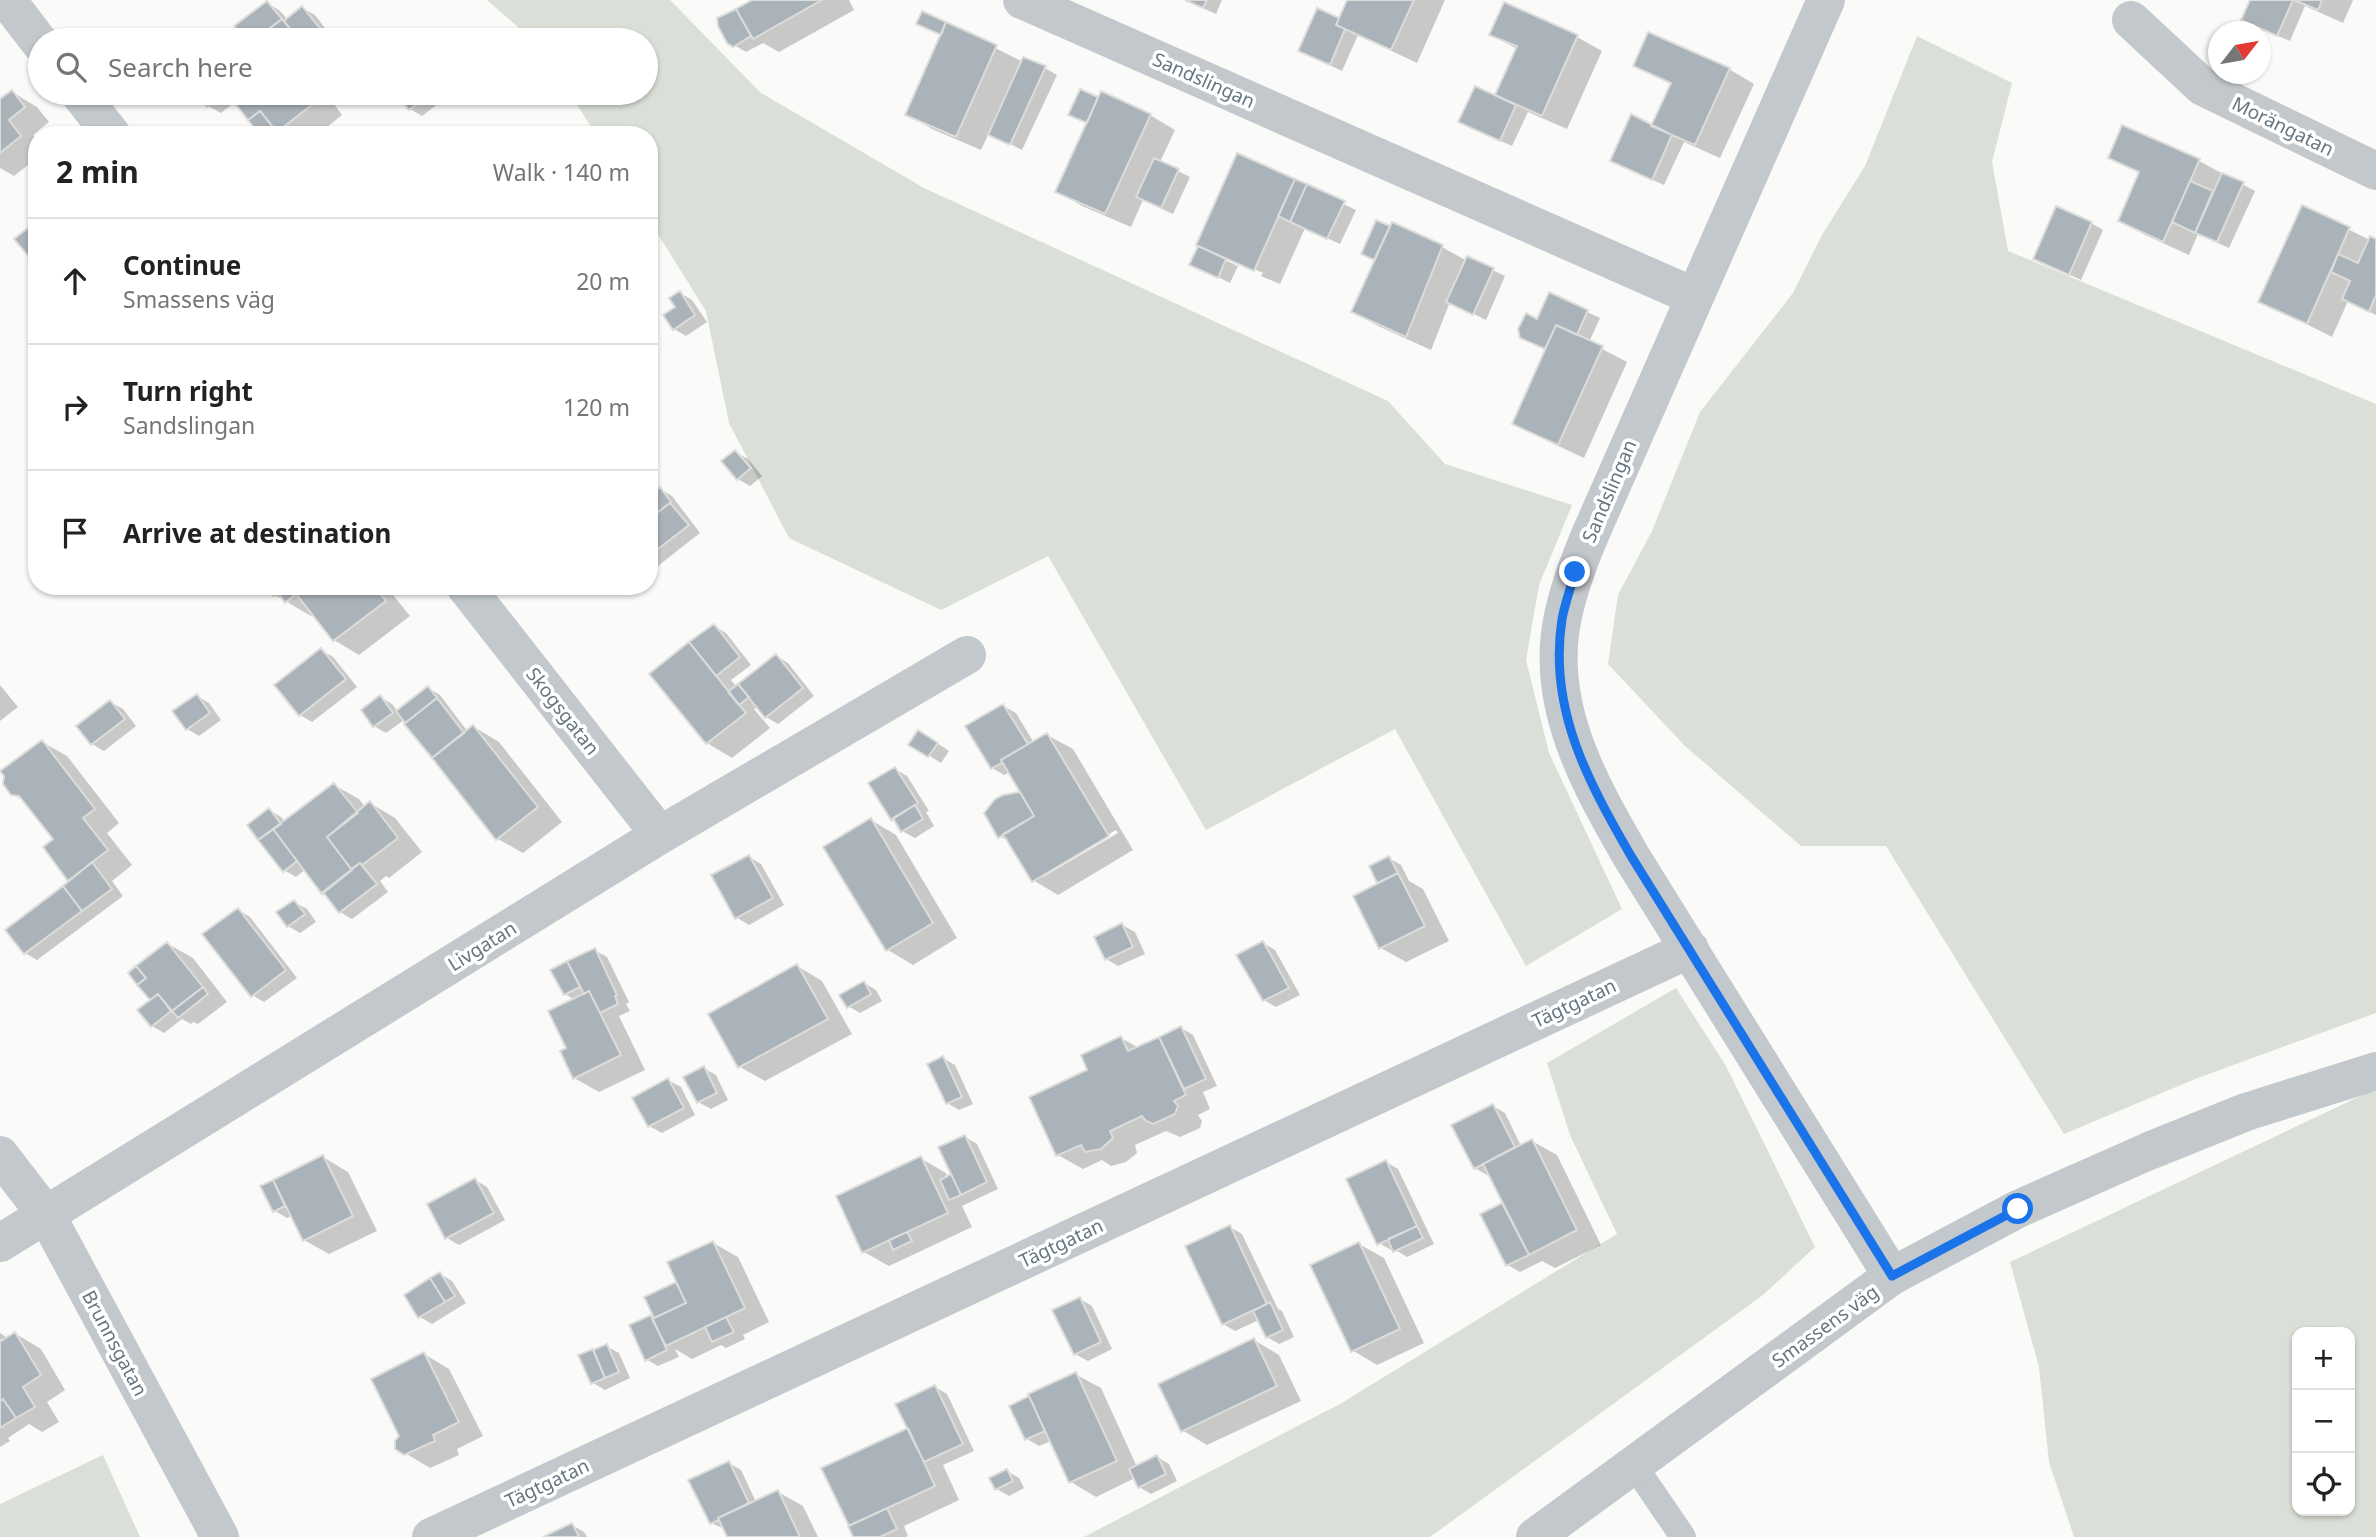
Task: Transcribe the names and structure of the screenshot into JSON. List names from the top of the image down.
{
  "streets": {
    "street": [
      "Sandslingan",
      "Morängatan",
      "Skogsgatan",
      "Livgatan",
      "Tägtgatan",
      "Smassens väg",
      "Brunnsgatan"
    ]
  },
  "crossings": [
    ["Sandslingan", "Tägtgatan"],
    ["Sandslingan", "Smassens väg"],
    ["Skogsgatan", "Livgatan"],
    ["Livgatan", "Brunnsgatan"]
  ],
  "north": "top right",
  "page": {
    "search": "Search here",
    "heading": ["2 min", "Walk · 140 m"],
    "list": [
      ["Continue", "Smassens väg", "20 m"],
      ["Turn right", "Sandslingan", "120 m"],
      "Arrive at destination"
    ],
    "map_buttons": ["+", "−"]
  }
}
